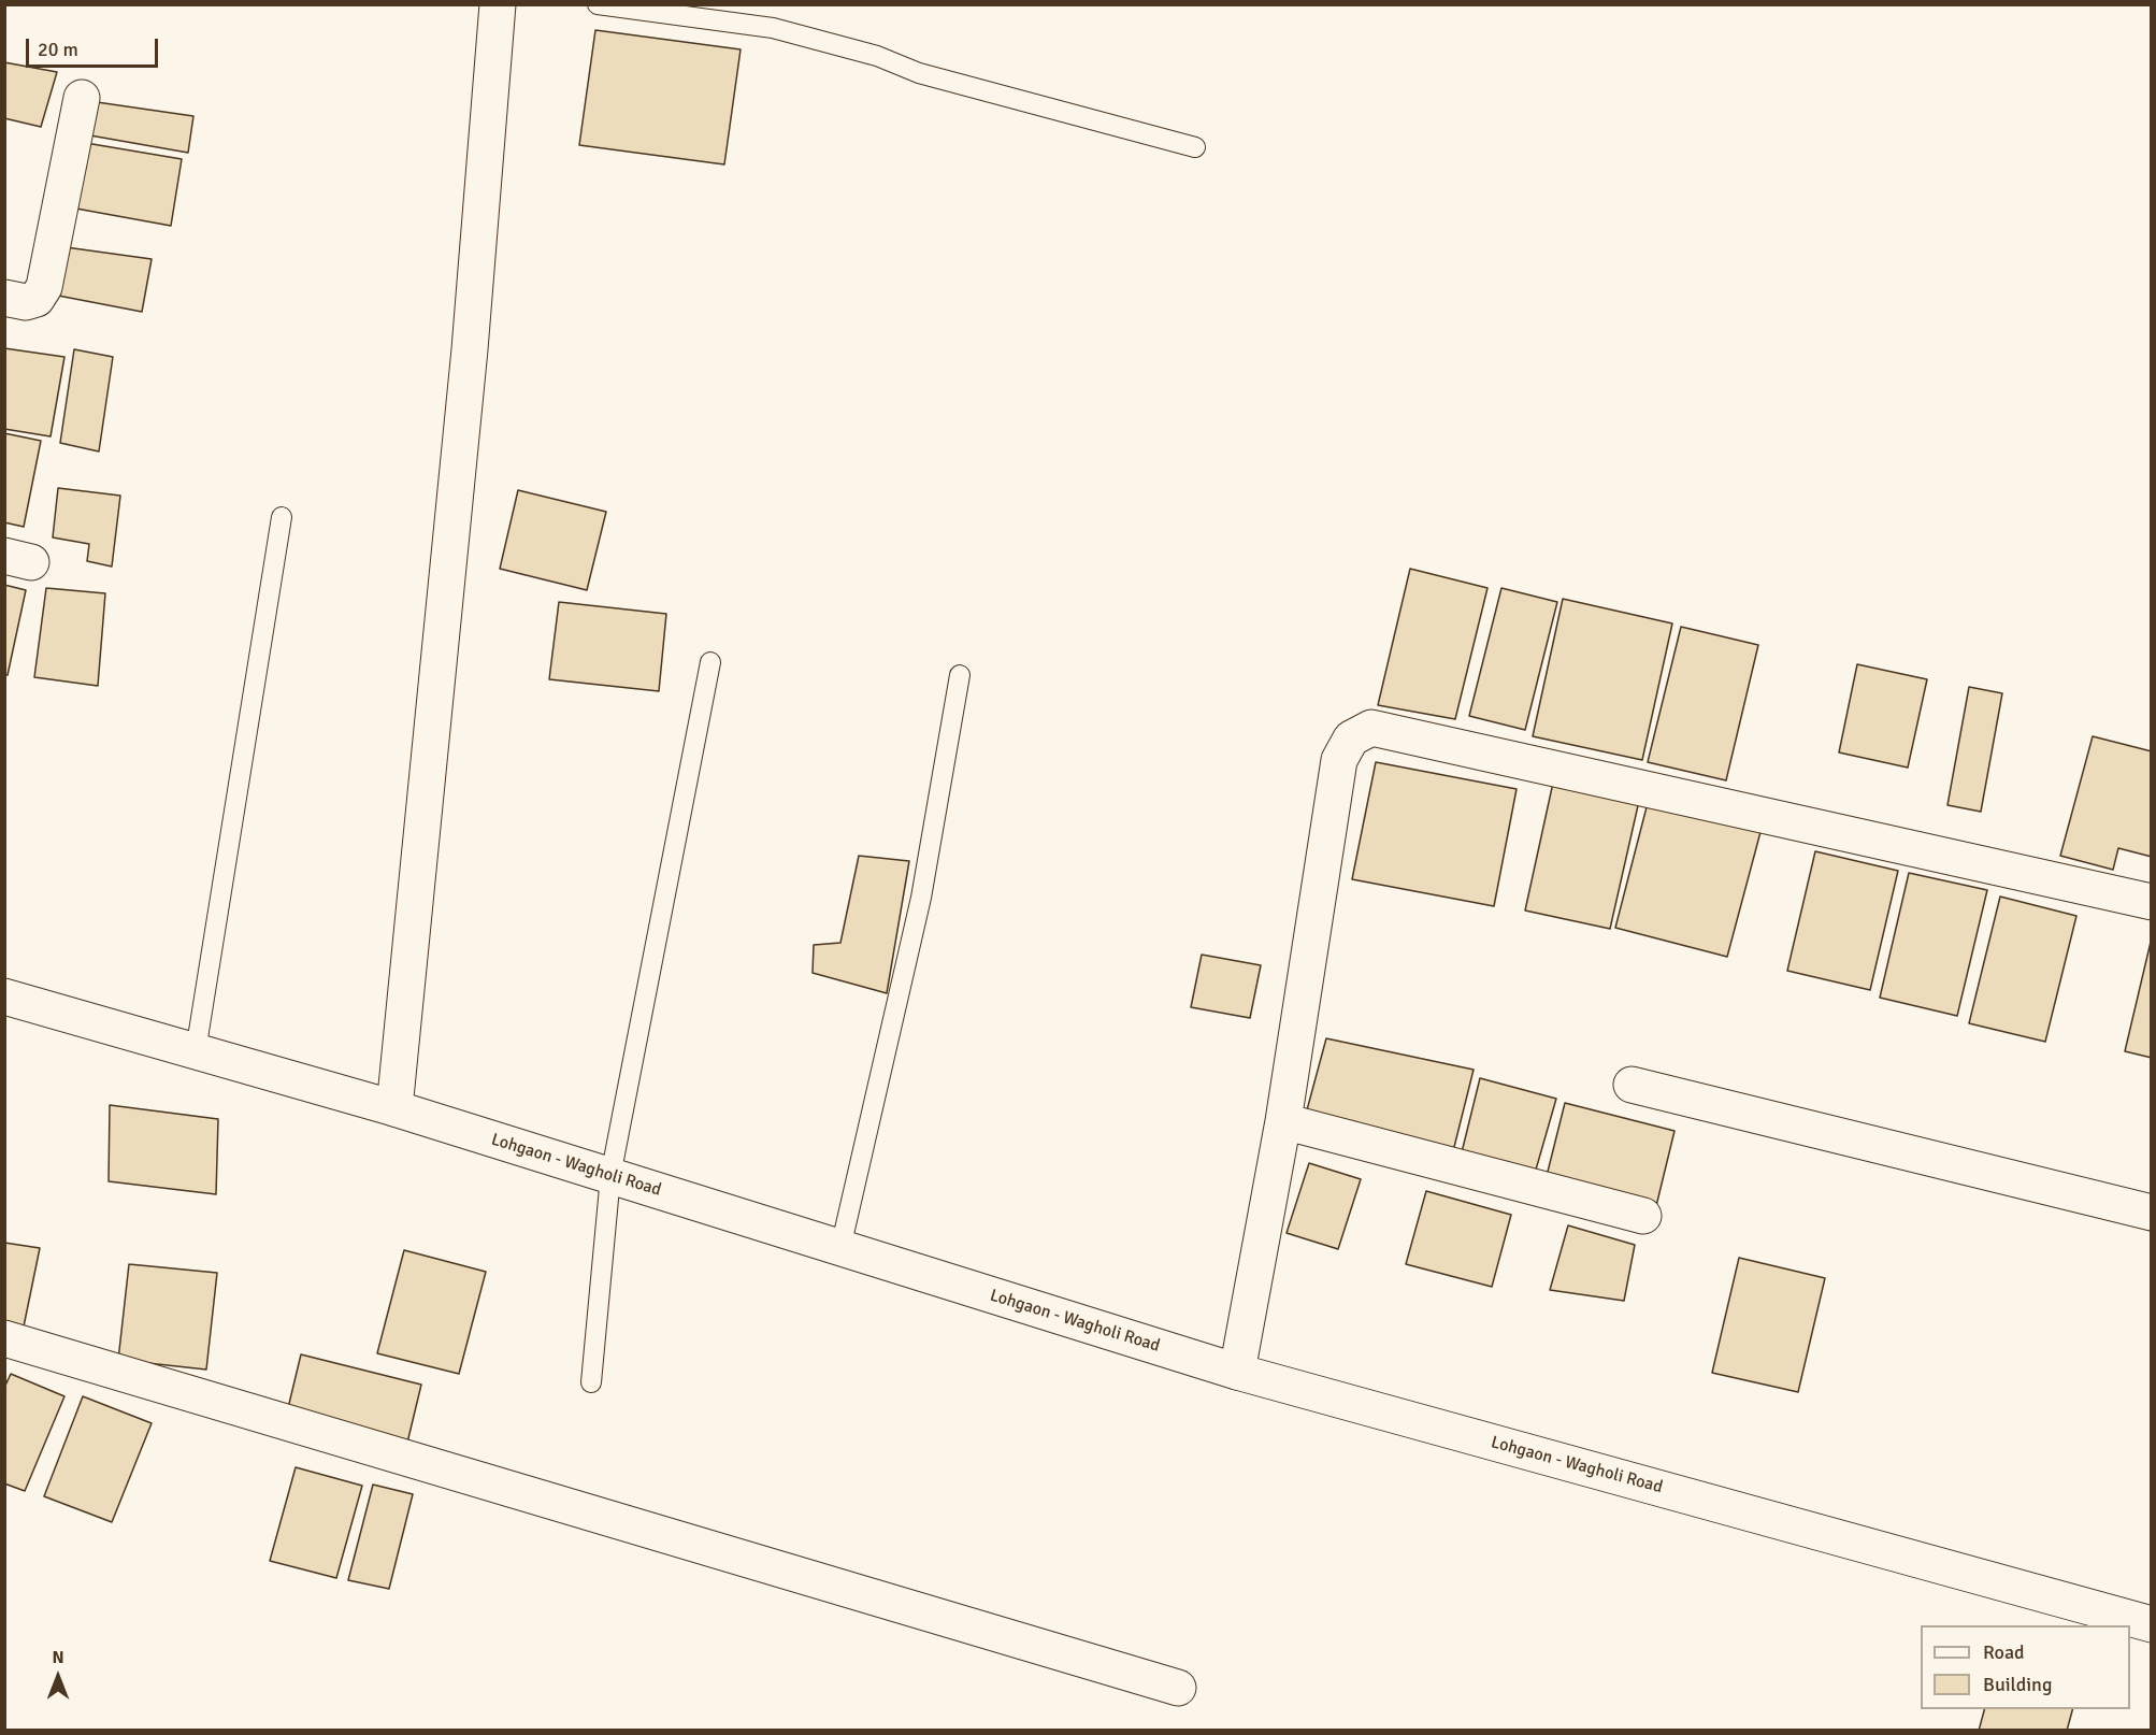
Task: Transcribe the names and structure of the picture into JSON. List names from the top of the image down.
{
  "streets": {
    "street": ["Lohgaon - Wagholi Road"]
  },
  "legend": ["Road", "Building"],
  "scale_bar": "20 m",
  "north": "top"
}
